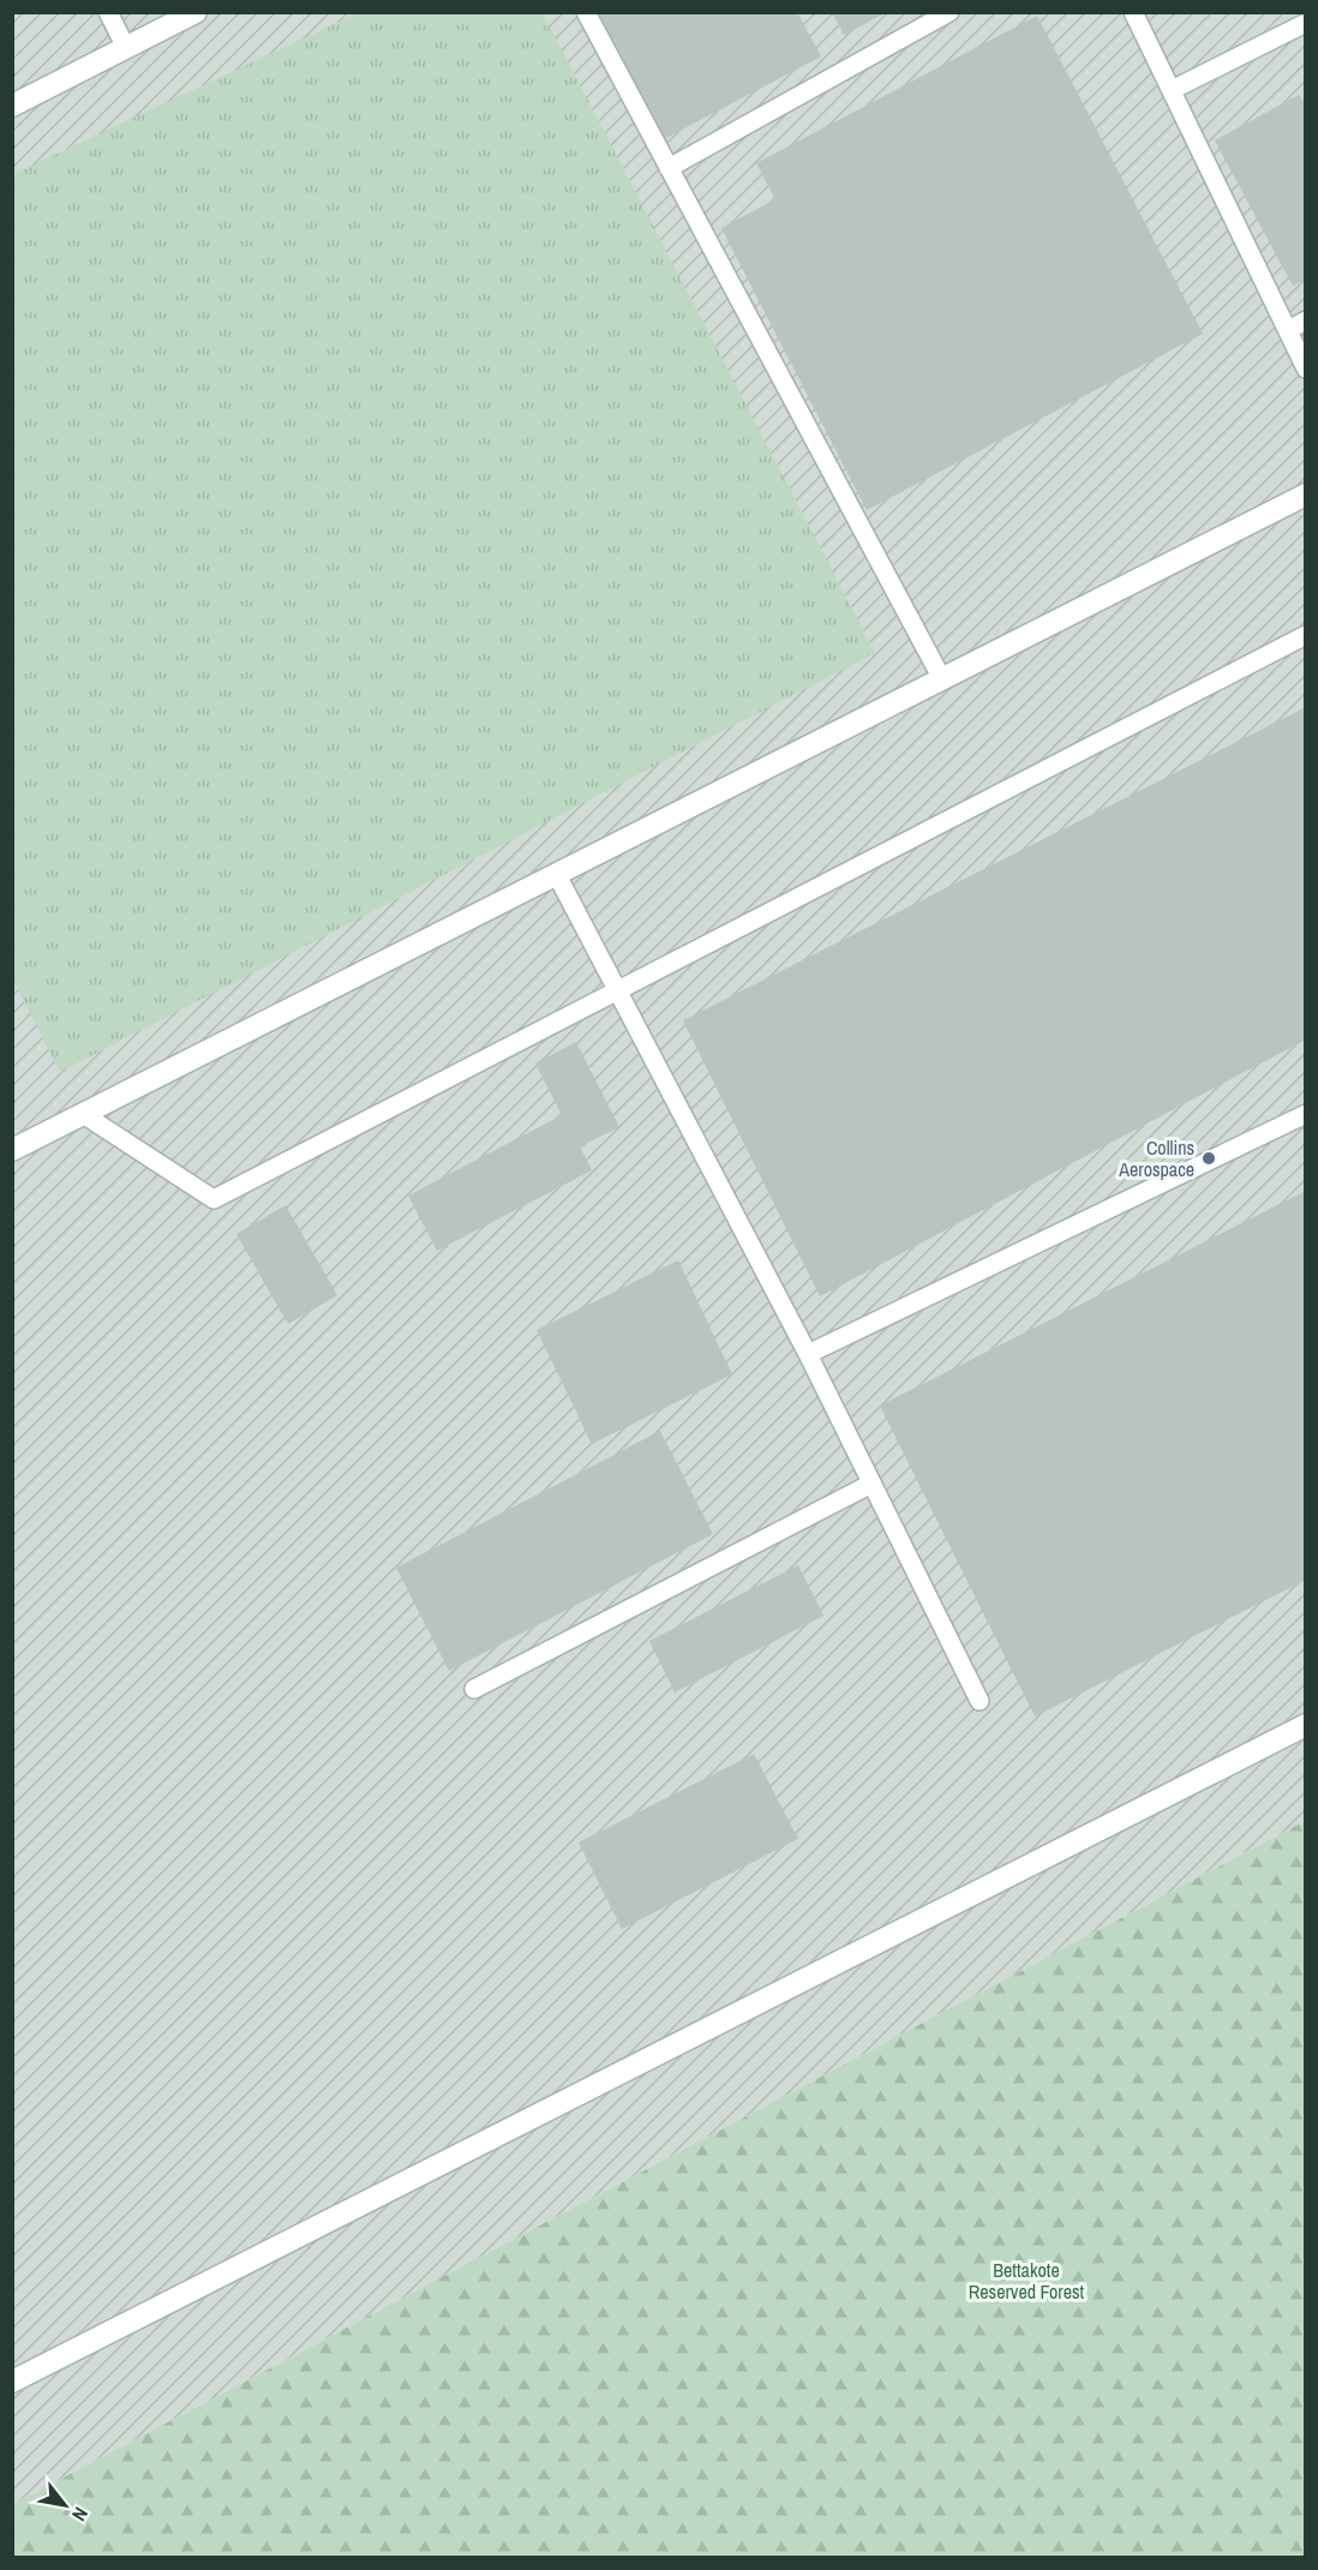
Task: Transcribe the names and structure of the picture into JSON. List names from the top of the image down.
{
  "parks": ["Bettakote Reserved Forest"],
  "places": ["Collins Aerospace"],
  "north": "bottom right"
}
